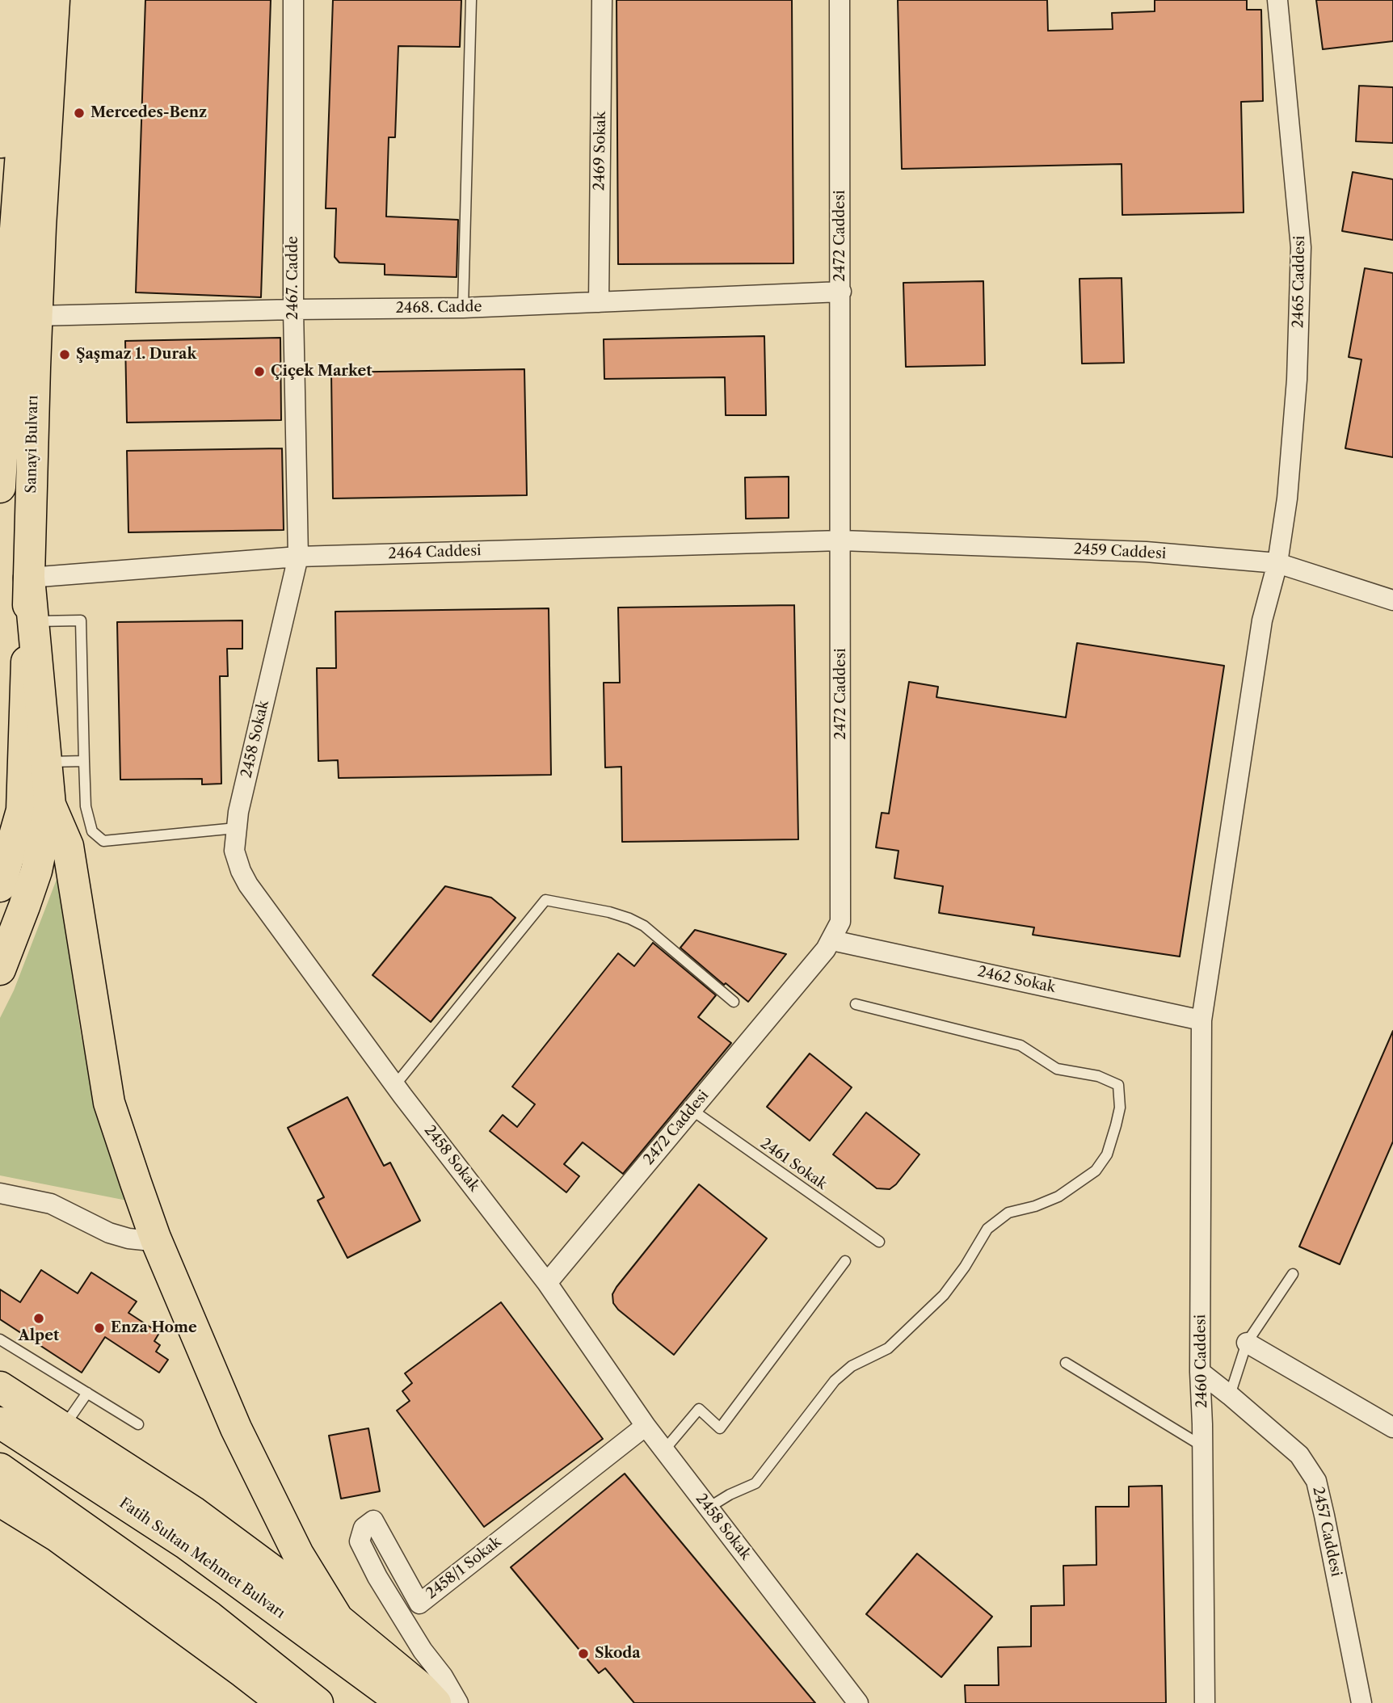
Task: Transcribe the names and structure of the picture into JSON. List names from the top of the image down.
{
  "streets": {
    "main road": ["Sanayi Bulvarı", "Fatih Sultan Mehmet Bulvarı"],
    "street": [
      "2469 Sokak",
      "2472 Caddesi",
      "2467. Cadde",
      "2465 Caddesi",
      "2468. Cadde",
      "2459 Caddesi",
      "2464 Caddesi",
      "2458 Sokak",
      "2462 Sokak",
      "2460 Caddesi",
      "2457 Caddesi",
      "2458/1 Sokak"
    ],
    "lane": ["2461 Sokak"]
  },
  "crossings": [
    ["2469 Sokak", "2468. Cadde"],
    ["2472 Caddesi", "2468. Cadde"],
    ["2472 Caddesi", "2459 Caddesi"],
    ["2472 Caddesi", "2464 Caddesi"],
    ["2472 Caddesi", "2458 Sokak"],
    ["2472 Caddesi", "2462 Sokak"],
    ["2472 Caddesi", "2461 Sokak"],
    ["2467. Cadde", "2468. Cadde"],
    ["2467. Cadde", "2464 Caddesi"],
    ["2467. Cadde", "2458 Sokak"],
    ["2465 Caddesi", "2459 Caddesi"],
    ["2465 Caddesi", "2462 Sokak"],
    ["2465 Caddesi", "2460 Caddesi"],
    ["2468. Cadde", "Sanayi Bulvarı"],
    ["Sanayi Bulvarı", "2464 Caddesi"],
    ["2459 Caddesi", "2464 Caddesi"],
    ["2464 Caddesi", "2458 Sokak"],
    ["2458 Sokak", "2458/1 Sokak"],
    ["2462 Sokak", "2460 Caddesi"],
    ["2460 Caddesi", "2457 Caddesi"]
  ],
  "places": [
    "Mercedes-Benz",
    "Şaşmaz 1. Durak",
    "Çiçek Market",
    "Alpet",
    "Enza Home",
    "Skoda"
  ]
}
